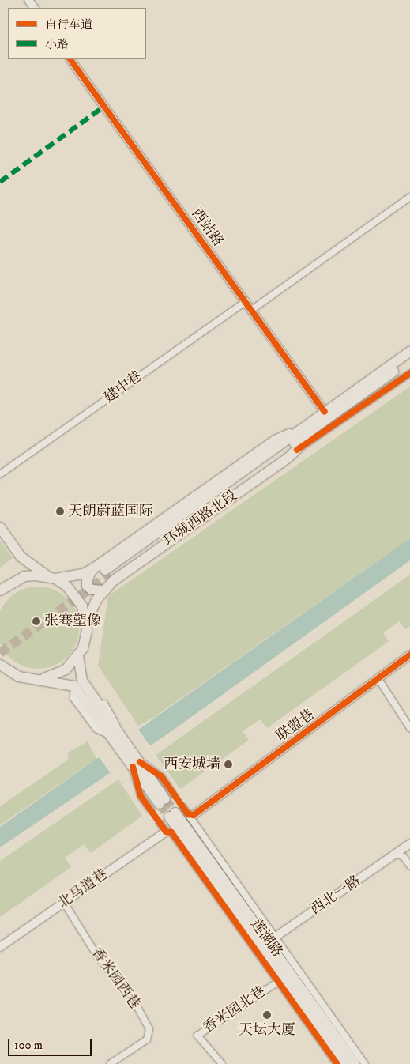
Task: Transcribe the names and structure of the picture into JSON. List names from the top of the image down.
{
  "streets": {
    "main road": ["环城西路北段", "莲湖路"],
    "street": [
      "西站路",
      "建中巷",
      "联盟巷",
      "北马道巷",
      "西北一路",
      "香米园西巷",
      "香米园北巷"
    ]
  },
  "crossings": [
    ["西站路", "建中巷"],
    ["西站路", "环城西路北段"],
    ["北马道巷", "香米园西巷"],
    ["西北一路", "莲湖路"],
    ["莲湖路", "香米园北巷"]
  ],
  "places": [
    "天朗蔚蓝国际",
    "张骞塑像",
    "西安城墙",
    "天坛大厦"
  ],
  "legend": ["自行车道", "小路"],
  "scale_bar": "100 m"
}
